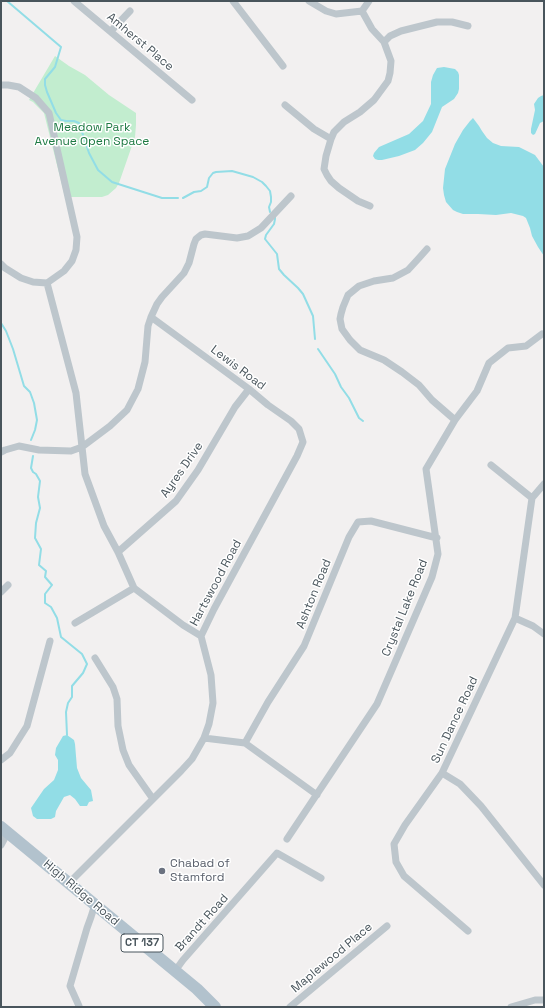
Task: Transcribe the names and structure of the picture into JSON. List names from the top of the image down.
{
  "streets": {
    "main road": ["High Ridge Road", "CT 137"],
    "street": [
      "Amherst Place",
      "Lewis Road",
      "Ayres Drive",
      "Hartswood Road",
      "Ashton Road",
      "Crystal Lake Road",
      "Sun Dance Road",
      "Brandt Road",
      "Maplewood Place"
    ]
  },
  "crossings": [
    ["Lewis Road", "Ayres Drive"],
    ["Lewis Road", "Hartswood Road"],
    ["Hartswood Road", "High Ridge Road"],
    ["Ashton Road", "Crystal Lake Road"],
    ["High Ridge Road", "Brandt Road"]
  ],
  "parks": ["Meadow Park Avenue Open Space"],
  "places": ["Chabad of Stamford"]
}
